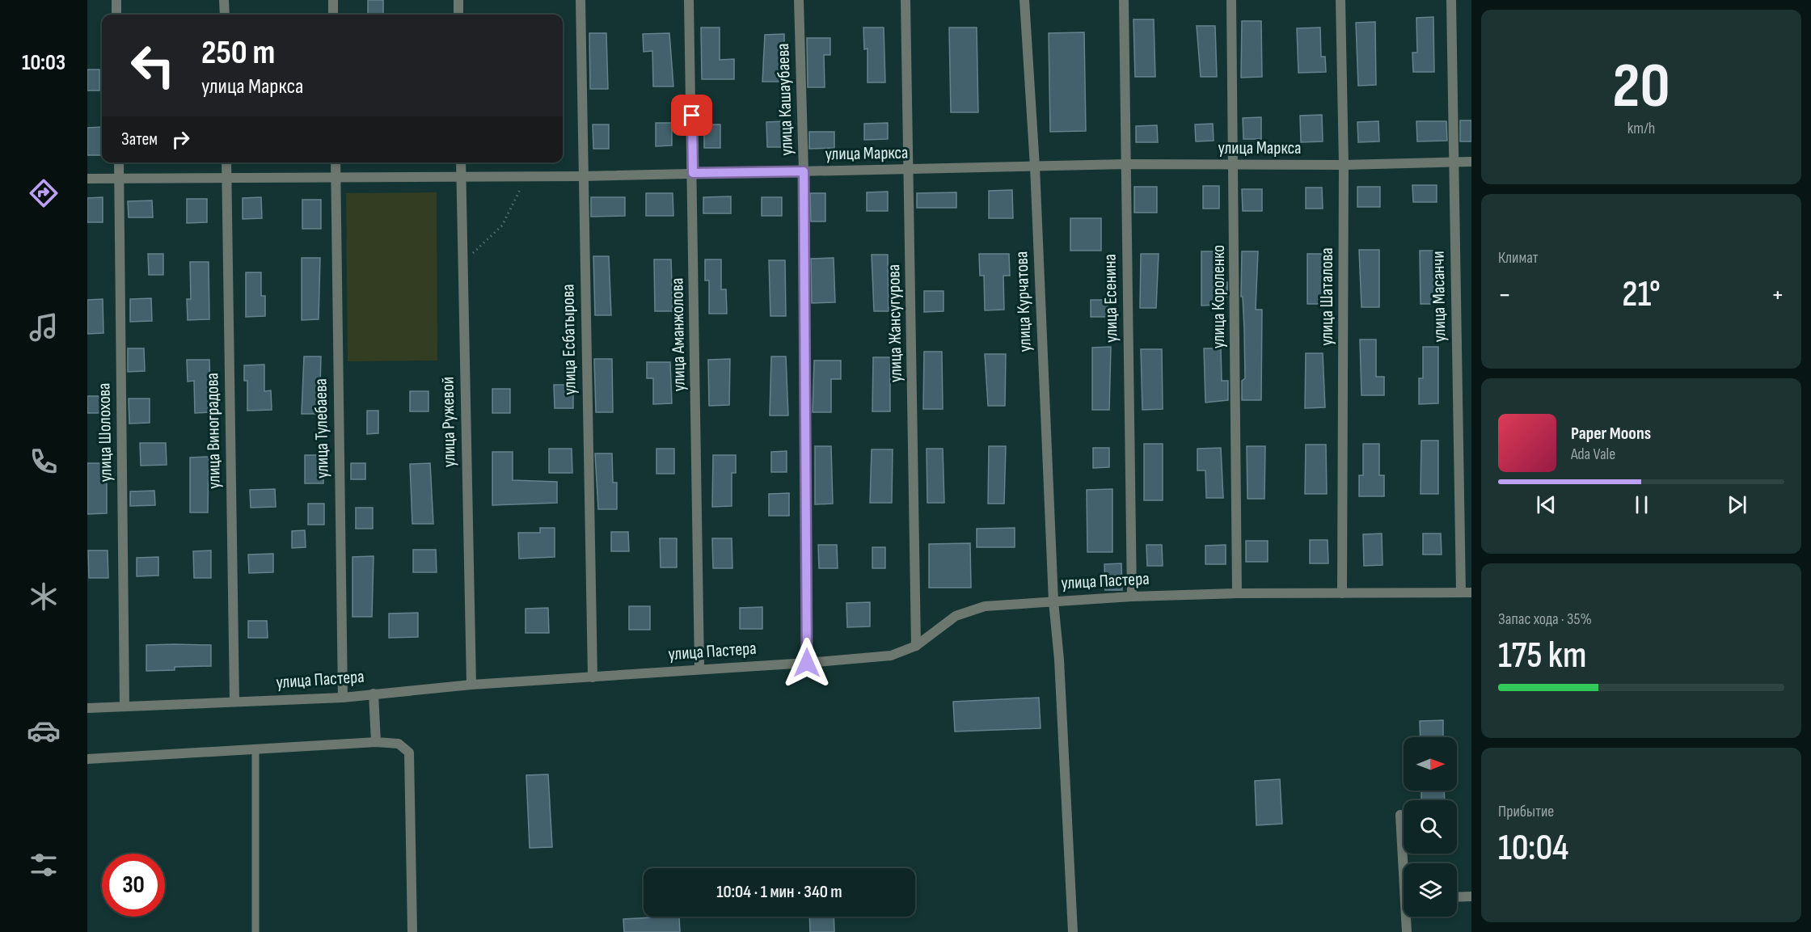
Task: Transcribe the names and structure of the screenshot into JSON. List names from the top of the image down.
{
  "streets": {
    "street": [
      "улица Кашаубаева",
      "улица Маркса",
      "улица Короленко",
      "улица Шаталова",
      "улица Масанчи",
      "улица Есенина",
      "улица Курчатова",
      "улица Жансугурова",
      "улица Аманжолова",
      "улица Есбатырова",
      "улица Ружевой",
      "улица Тулебаева",
      "улица Виноградова",
      "улица Шолохова",
      "улица Пастера"
    ]
  },
  "crossings": [
    ["улица Кашаубаева", "улица Маркса"],
    ["улица Кашаубаева", "улица Пастера"],
    ["улица Маркса", "улица Короленко"],
    ["улица Маркса", "улица Шаталова"],
    ["улица Маркса", "улица Масанчи"],
    ["улица Маркса", "улица Есенина"],
    ["улица Маркса", "улица Курчатова"],
    ["улица Маркса", "улица Жансугурова"],
    ["улица Маркса", "улица Аманжолова"],
    ["улица Маркса", "улица Есбатырова"],
    ["улица Маркса", "улица Ружевой"],
    ["улица Маркса", "улица Тулебаева"],
    ["улица Маркса", "улица Виноградова"],
    ["улица Маркса", "улица Шолохова"],
    ["улица Короленко", "улица Пастера"],
    ["улица Шаталова", "улица Пастера"],
    ["улица Масанчи", "улица Пастера"],
    ["улица Есенина", "улица Пастера"],
    ["улица Курчатова", "улица Пастера"],
    ["улица Жансугурова", "улица Пастера"],
    ["улица Аманжолова", "улица Пастера"],
    ["улица Есбатырова", "улица Пастера"],
    ["улица Ружевой", "улица Пастера"],
    ["улица Тулебаева", "улица Пастера"],
    ["улица Виноградова", "улица Пастера"],
    ["улица Шолохова", "улица Пастера"]
  ],
  "north": "right",
  "page": {
    "tabs": "10:03",
    "tile": [
      ["20", "km/h"],
      "Климат",
      ["Запас хода · 35%", "175 km"],
      ["Прибытие", "10:04"]
    ],
    "turn": ["250 m", "улица Маркса"],
    "then": "Затем",
    "heat": ["−", "21°", "+"],
    "song": ["Paper Moons", "Ada Vale"],
    "limit": "30",
    "trip": "10:04 · 1 мин · 340 m"
  }
}
